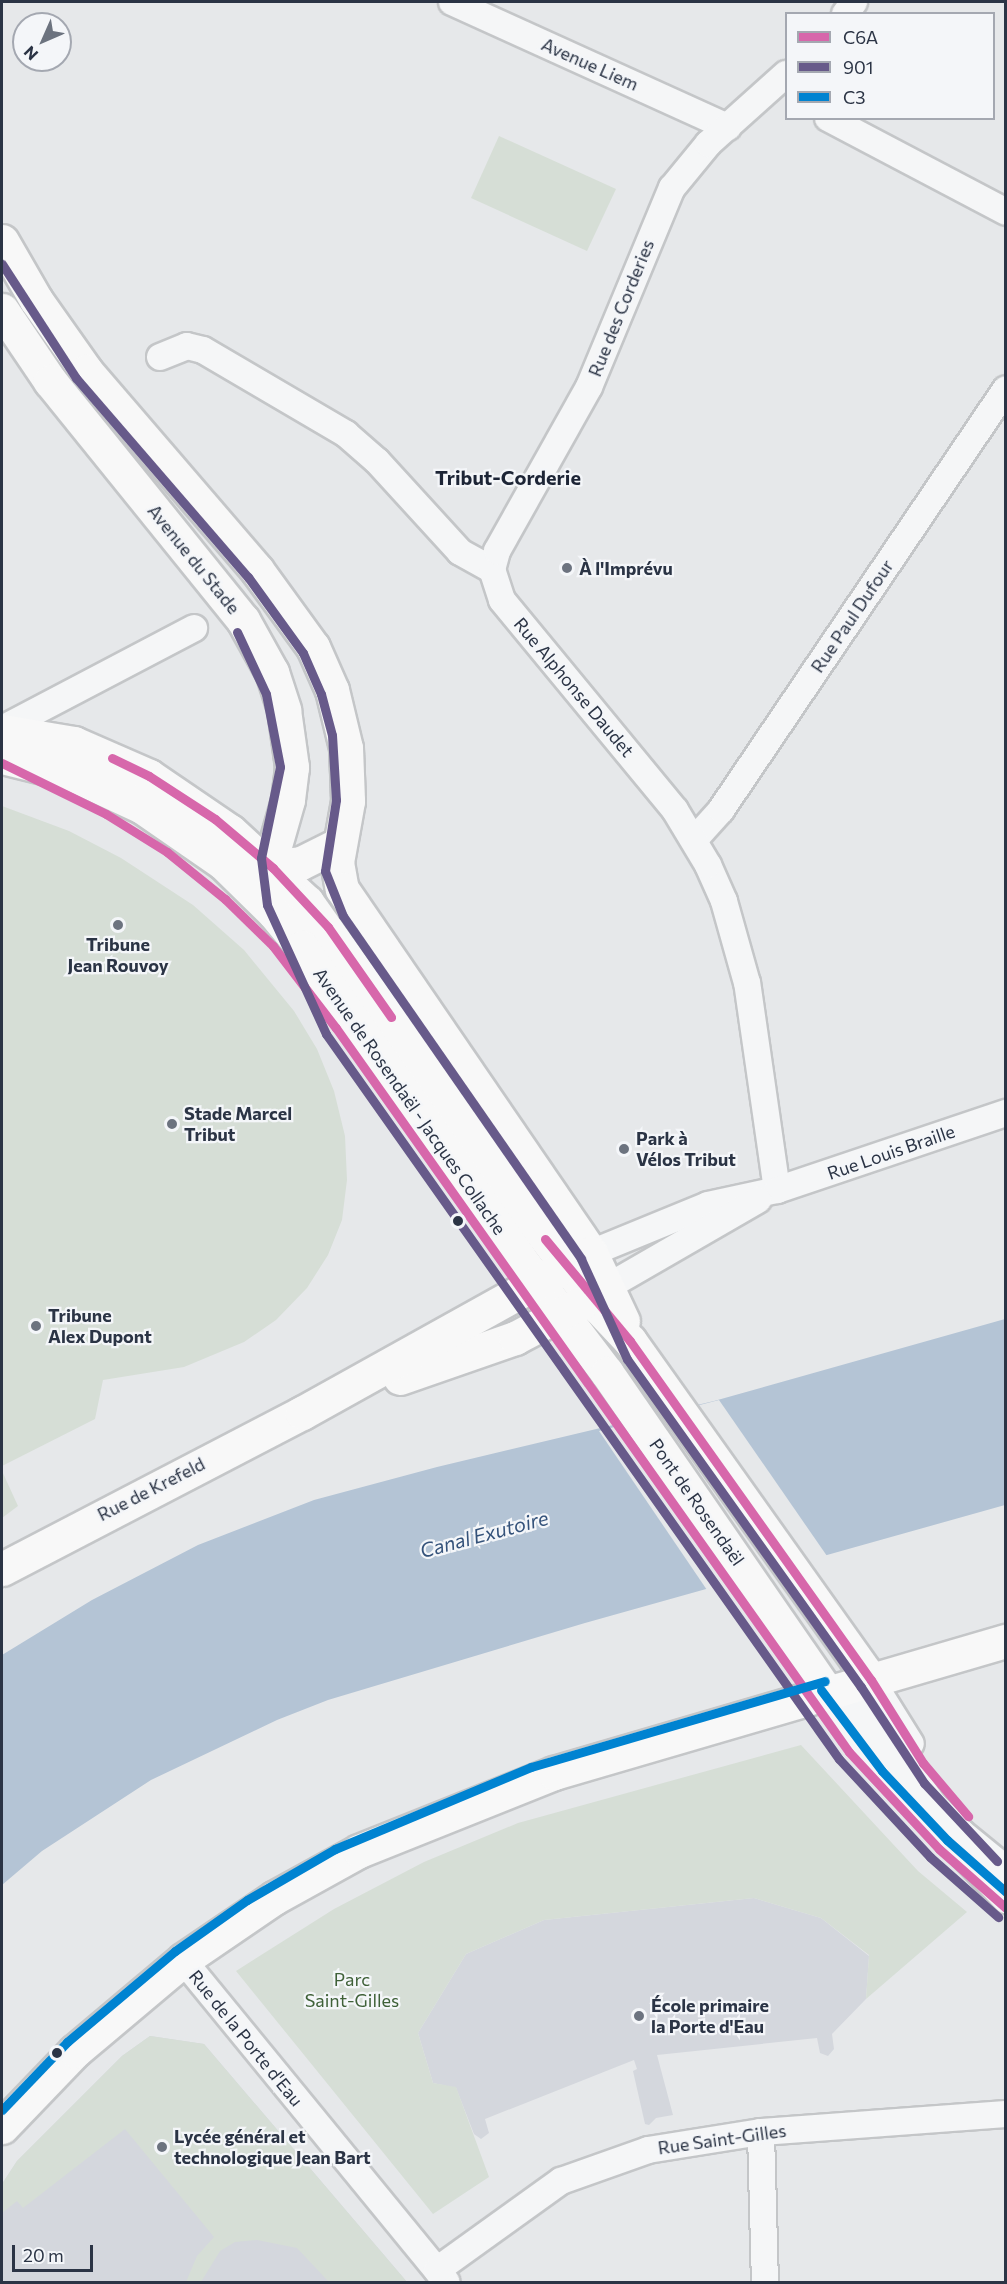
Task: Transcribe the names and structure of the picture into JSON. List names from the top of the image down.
{
  "streets": {
    "main road": [
      "Avenue du Stade",
      "Avenue de Rosendaël - Jacques Collache",
      "Rue de Krefeld",
      "Pont de Rosendaël"
    ],
    "street": [
      "Avenue Liem",
      "Rue des Corderies",
      "Rue Paul Dufour",
      "Rue Alphonse Daudet",
      "Rue Louis Braille",
      "Rue de la Porte d'Eau",
      "Rue Saint-Gilles"
    ]
  },
  "crossings": [
    ["Avenue Liem", "Rue des Corderies"],
    ["Rue des Corderies", "Rue Alphonse Daudet"],
    ["Avenue du Stade", "Avenue de Rosendaël - Jacques Collache"],
    ["Rue Paul Dufour", "Rue Alphonse Daudet"],
    ["Rue Alphonse Daudet", "Rue Louis Braille"],
    ["Avenue de Rosendaël - Jacques Collache", "Rue Louis Braille"],
    ["Avenue de Rosendaël - Jacques Collache", "Rue de Krefeld"],
    ["Avenue de Rosendaël - Jacques Collache", "Pont de Rosendaël"],
    ["Rue Louis Braille", "Rue de Krefeld"],
    ["Rue de la Porte d'Eau", "Rue Saint-Gilles"]
  ],
  "districts": ["Tribut-Corderie"],
  "water": ["Canal Exutoire"],
  "parks": ["Parc Saint-Gilles"],
  "places": [
    "À l'Imprévu",
    "Tribune Jean Rouvoy",
    "Stade Marcel Tribut",
    "Park à Vélos Tribut",
    "Tribune Alex Dupont",
    "École primaire la Porte d'Eau",
    "Lycée général et technologique Jean Bart"
  ],
  "lines": ["transit line 901", "transit line C6A", "transit line C3"],
  "legend": ["C6A", "901", "C3"],
  "scale_bar": "20 m",
  "north": "bottom left"
}
